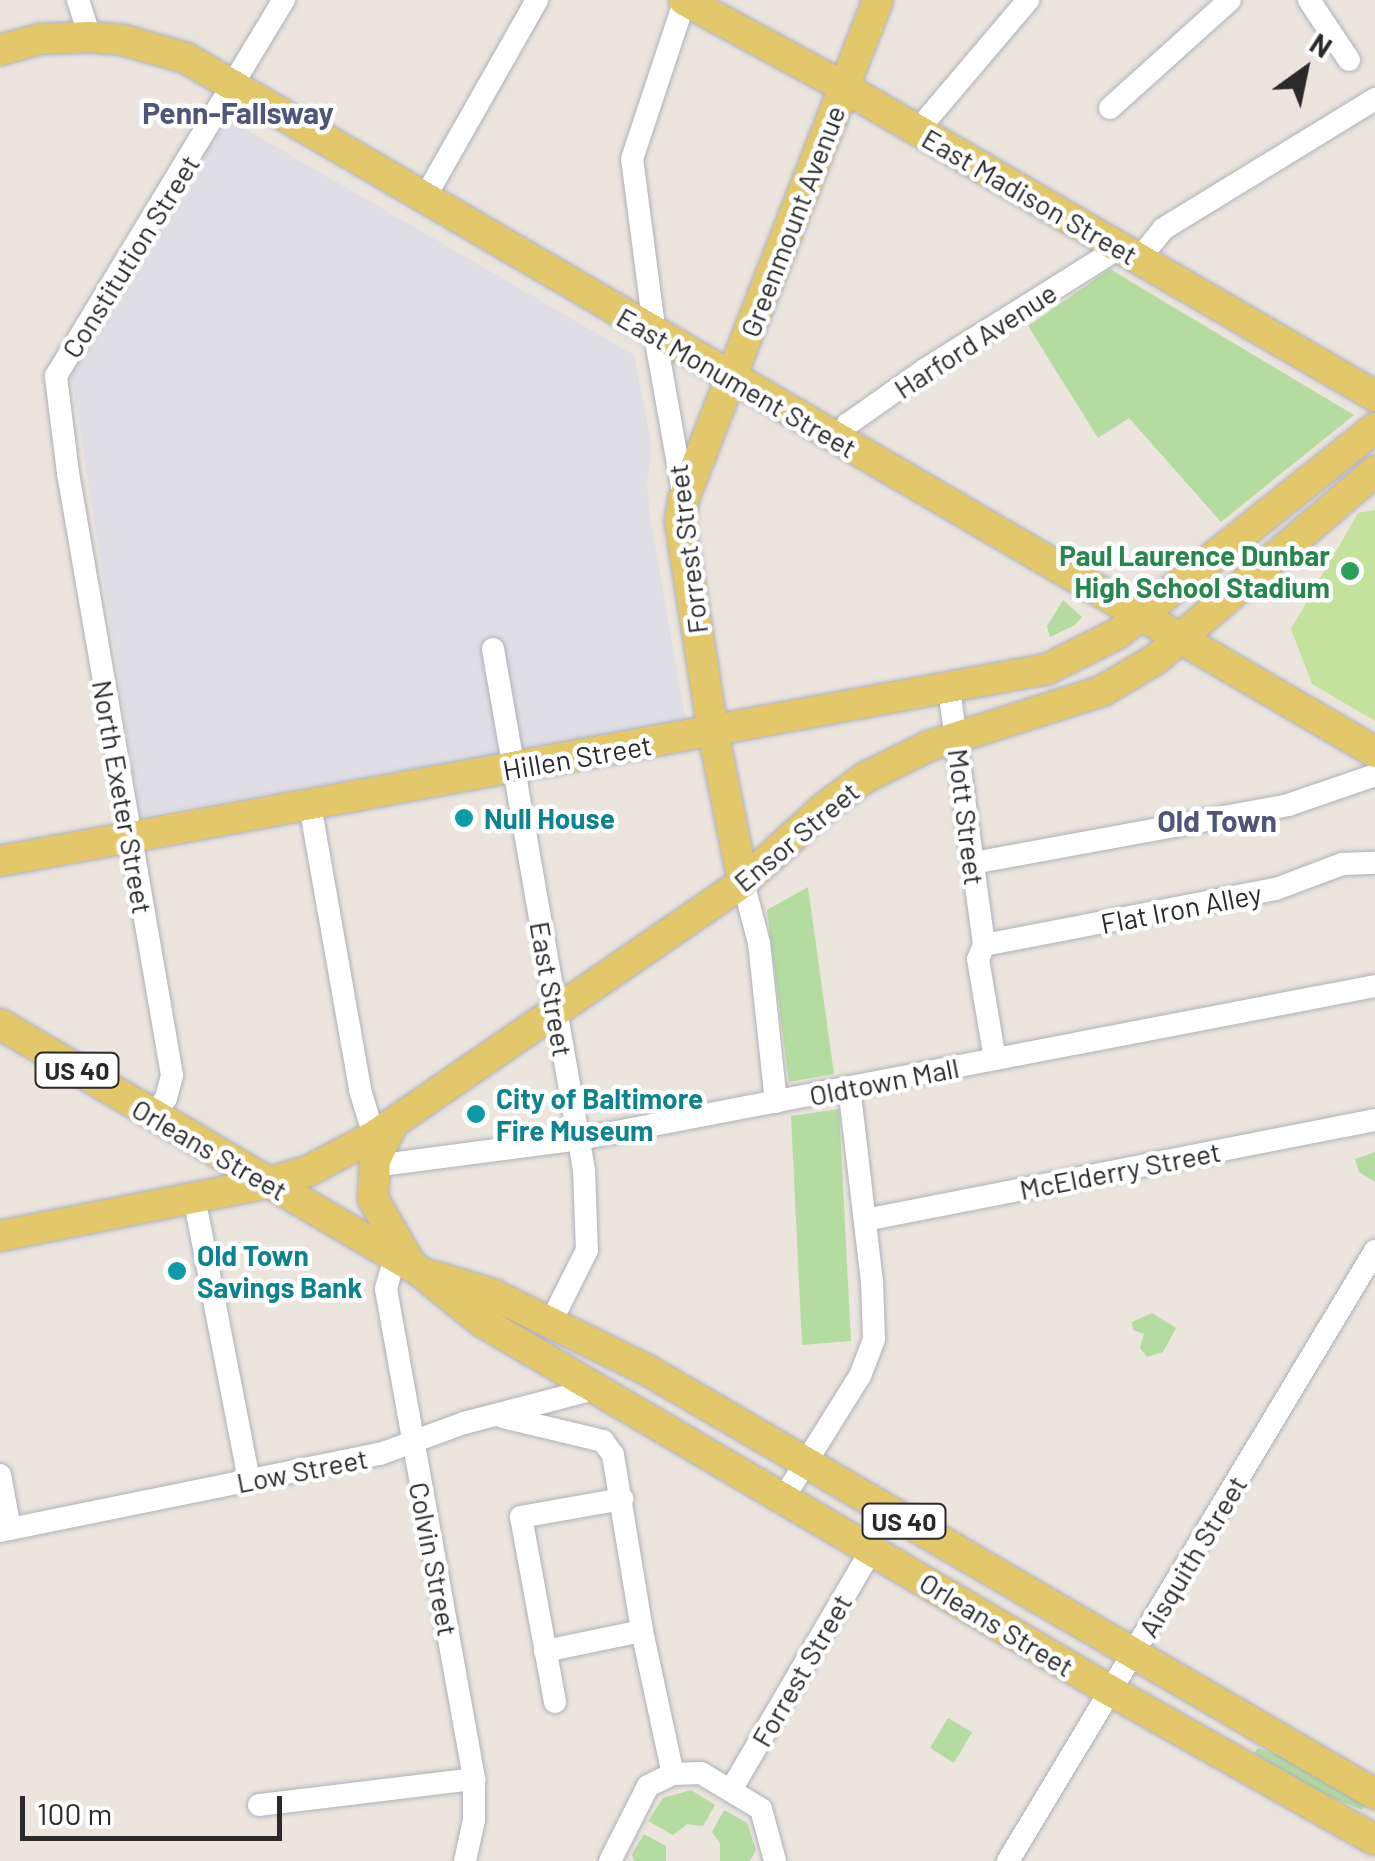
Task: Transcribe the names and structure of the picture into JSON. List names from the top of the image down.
{
  "streets": {
    "main road": [
      "East Madison Street",
      "Greenmount Avenue",
      "East Monument Street",
      "Forrest Street",
      "Hillen Street",
      "Ensor Street",
      "US 40",
      "Orleans Street"
    ],
    "street": [
      "Constitution Street",
      "Harford Avenue",
      "North Exeter Street",
      "Mott Street",
      "Flat Iron Alley",
      "East Street",
      "Oldtown Mall",
      "McElderry Street",
      "Low Street",
      "Aisquith Street",
      "Colvin Street"
    ]
  },
  "crossings": [
    ["East Madison Street", "Greenmount Avenue"],
    ["East Madison Street", "Harford Avenue"],
    ["East Madison Street", "Forrest Street"],
    ["Greenmount Avenue", "East Monument Street"],
    ["Greenmount Avenue", "Forrest Street"],
    ["Constitution Street", "East Monument Street"],
    ["Constitution Street", "North Exeter Street"],
    ["Harford Avenue", "East Monument Street"],
    ["East Monument Street", "Forrest Street"],
    ["East Monument Street", "Hillen Street"],
    ["East Monument Street", "Ensor Street"],
    ["Forrest Street", "Hillen Street"],
    ["Forrest Street", "Ensor Street"],
    ["Forrest Street", "Oldtown Mall"],
    ["Forrest Street", "Orleans Street"],
    ["Hillen Street", "North Exeter Street"],
    ["Hillen Street", "Mott Street"],
    ["Hillen Street", "East Street"],
    ["North Exeter Street", "Orleans Street"],
    ["Mott Street", "Ensor Street"],
    ["Mott Street", "Flat Iron Alley"],
    ["Mott Street", "Oldtown Mall"],
    ["Ensor Street", "East Street"],
    ["Ensor Street", "Orleans Street"],
    ["East Street", "Oldtown Mall"],
    ["East Street", "Orleans Street"],
    ["Orleans Street", "Low Street"],
    ["Orleans Street", "Aisquith Street"],
    ["Orleans Street", "Colvin Street"],
    ["Low Street", "Colvin Street"]
  ],
  "districts": ["Penn-Fallsway", "Old Town"],
  "places": [
    "Paul Laurence Dunbar High School Stadium",
    "Null House",
    "City of Baltimore Fire Museum",
    "Old Town Savings Bank"
  ],
  "scale_bar": "100 m",
  "north": "top right"
}
